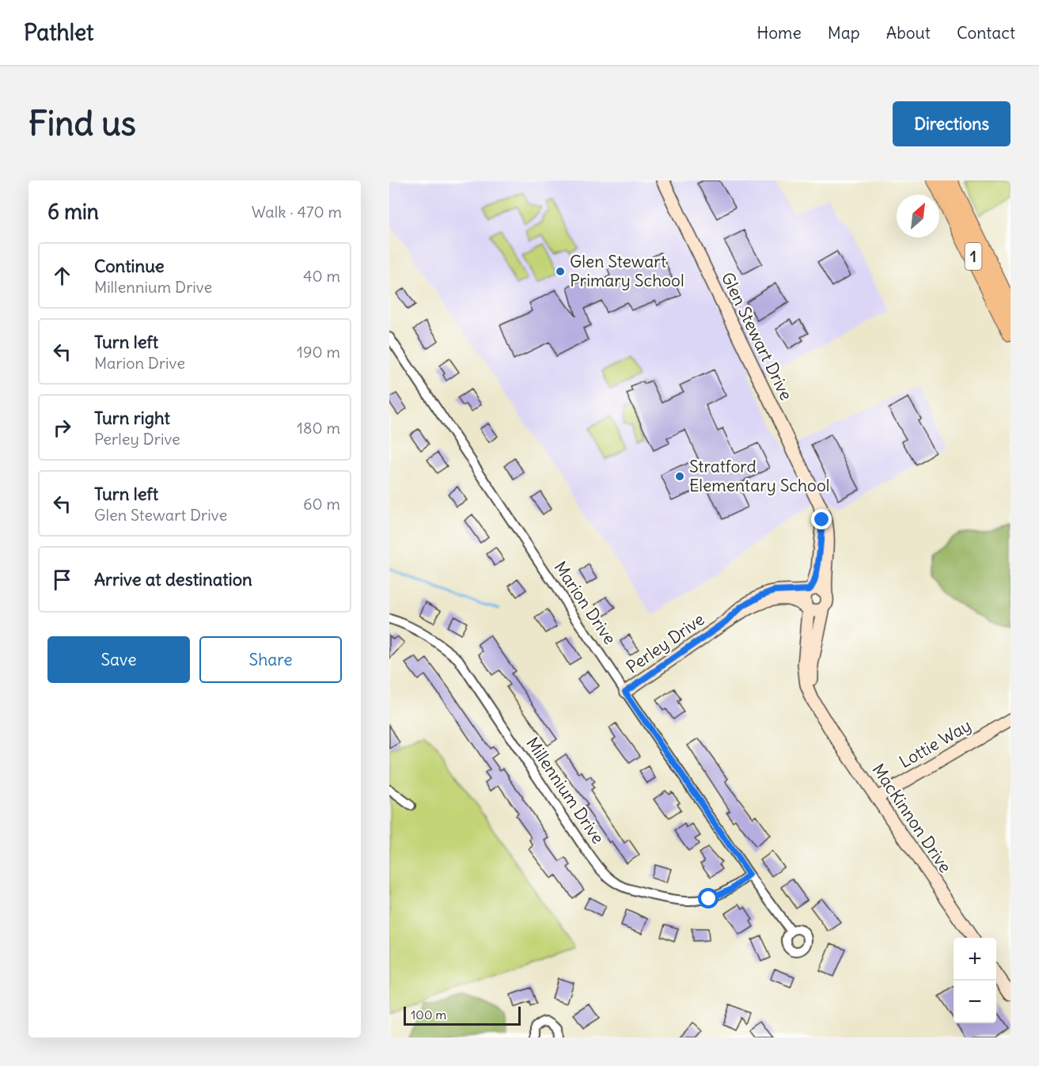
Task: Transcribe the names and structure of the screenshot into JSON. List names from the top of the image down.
{
  "streets": {
    "highway": ["1"],
    "street": [
      "Glen Stewart Drive",
      "Marion Drive",
      "Perley Drive",
      "Lottie Way",
      "Millennium Drive",
      "MacKinnon Drive"
    ]
  },
  "crossings": [
    ["Glen Stewart Drive", "Perley Drive"],
    ["Glen Stewart Drive", "MacKinnon Drive"],
    ["Marion Drive", "Perley Drive"],
    ["Marion Drive", "Millennium Drive"],
    ["Perley Drive", "MacKinnon Drive"],
    ["Lottie Way", "MacKinnon Drive"]
  ],
  "places": ["Glen Stewart Primary School", "Stratford Elementary School"],
  "scale_bar": "100 m",
  "north": "top right",
  "page": {
    "header": "Pathlet",
    "nav": [
      "Home",
      "Map",
      "About",
      "Contact"
    ],
    "buttons": [
      "Directions",
      ["Save", "Share"]
    ],
    "title": "Find us",
    "heading": ["6 min", "Walk · 470 m"],
    "list": [
      ["Continue", "Millennium Drive", "40 m"],
      ["Turn left", "Marion Drive", "190 m"],
      ["Turn right", "Perley Drive", "180 m"],
      ["Turn left", "Glen Stewart Drive", "60 m"],
      "Arrive at destination"
    ],
    "map_buttons": ["+", "−"],
    "scale": "100 m"
  }
}
